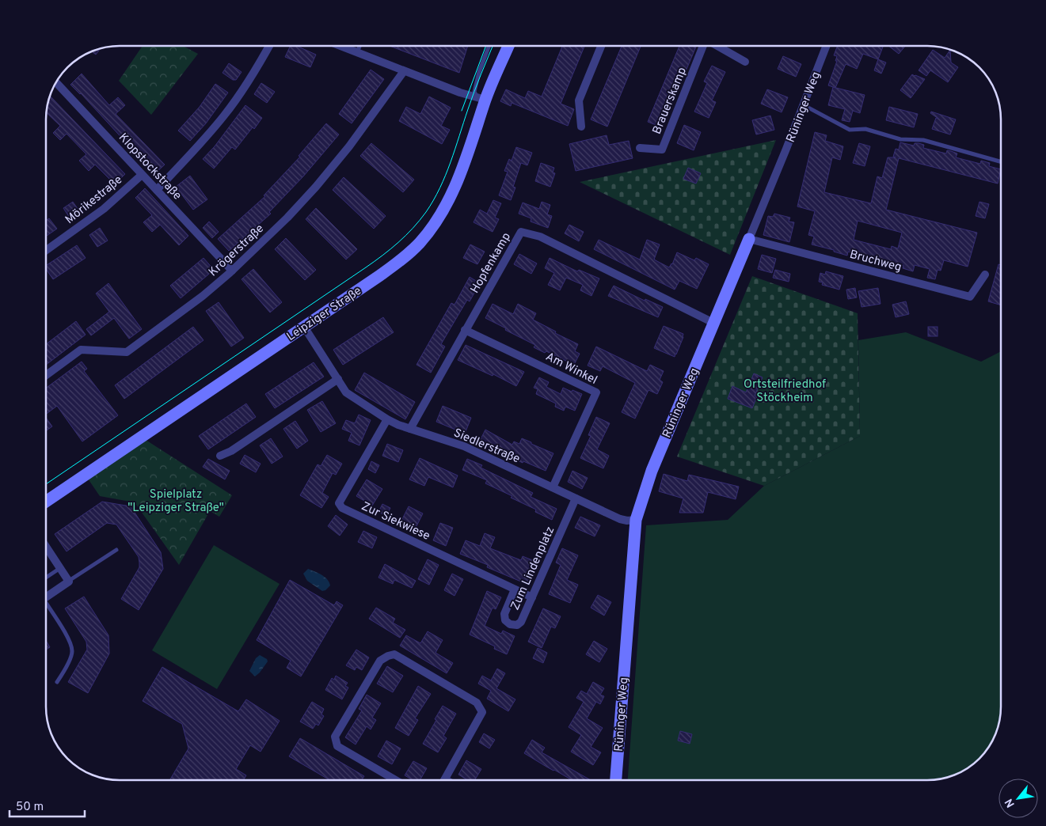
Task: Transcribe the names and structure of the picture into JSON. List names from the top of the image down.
{
  "streets": {
    "street": [
      "Brauerskamp",
      "Rüninger Weg",
      "Klopstockstraße",
      "Mörikestraße",
      "Krögerstraße",
      "Bruchweg",
      "Hopfenkamp",
      "Leipziger Straße",
      "Am Winkel",
      "Siedlerstraße",
      "Zur Siekwiese",
      "Zum Lindenplatz"
    ]
  },
  "crossings": [
    ["Rüninger Weg", "Bruchweg"],
    ["Rüninger Weg", "Hopfenkamp"],
    ["Rüninger Weg", "Siedlerstraße"],
    ["Klopstockstraße", "Mörikestraße"],
    ["Klopstockstraße", "Krögerstraße"],
    ["Hopfenkamp", "Am Winkel"],
    ["Hopfenkamp", "Siedlerstraße"],
    ["Leipziger Straße", "Siedlerstraße"],
    ["Am Winkel", "Siedlerstraße"],
    ["Siedlerstraße", "Zur Siekwiese"],
    ["Siedlerstraße", "Zum Lindenplatz"],
    ["Zur Siekwiese", "Zum Lindenplatz"]
  ],
  "parks": ["Ortsteilfriedhof Stöckheim", "Spielplatz \"Leipziger Straße\""],
  "scale_bar": "50 m",
  "north": "bottom left"
}
